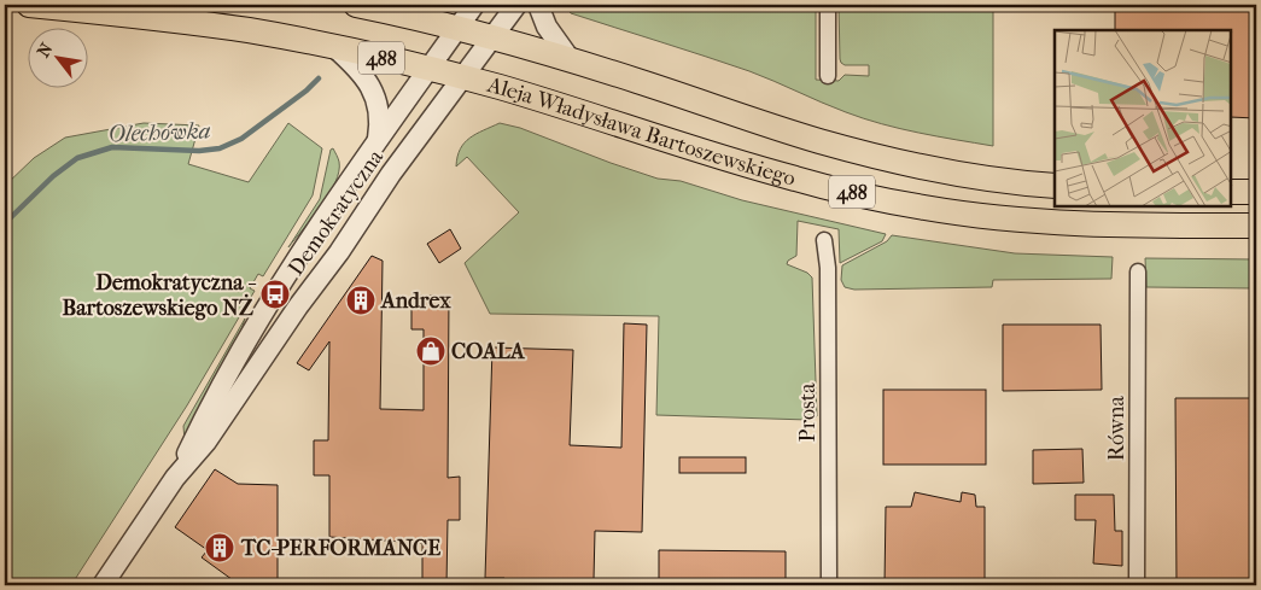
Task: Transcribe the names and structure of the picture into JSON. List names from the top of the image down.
{
  "streets": {
    "main road": ["488", "Aleja Władysława Bartoszewskiego"],
    "street": ["Demokratyczna", "Prosta", "Równa"]
  },
  "crossings": [
    ["Aleja Władysława Bartoszewskiego", "Demokratyczna"]
  ],
  "water": ["Olechówka"],
  "places": {
    "bus stop": ["Demokratyczna - Bartoszewskiego NŻ"],
    "building": ["Andrex", "TC-PERFORMANCE"],
    "shop": ["COALA"]
  },
  "north": "top left"
}
